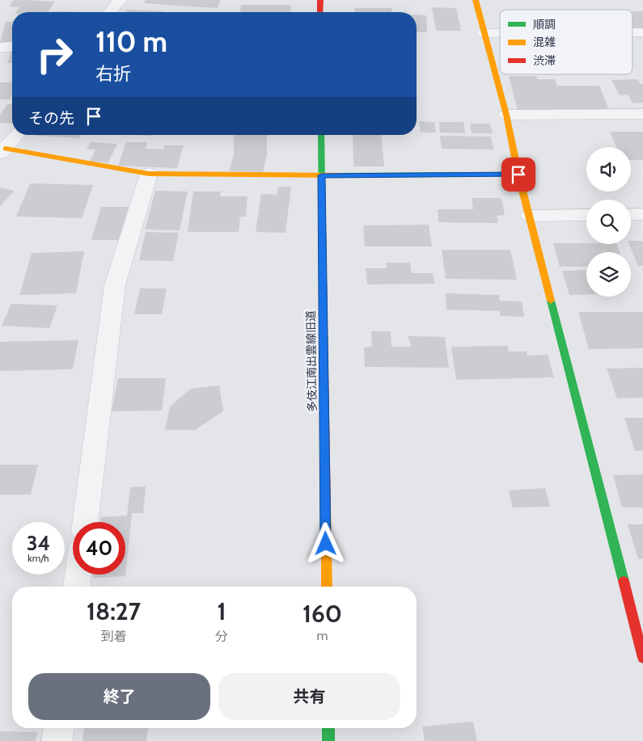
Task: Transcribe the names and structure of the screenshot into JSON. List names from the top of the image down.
{
  "streets": {
    "street": ["多伎江南出雲線旧道"]
  },
  "legend": ["順調", "混雑", "渋滞"],
  "page": {
    "turn": ["110 m", "右折"],
    "then": "その先",
    "speed": "34 km/h",
    "limit": "40",
    "eta": [
      "18:27",
      "到着",
      "1",
      "分",
      "160",
      "m"
    ],
    "buttons": ["終了", "共有"]
  }
}
